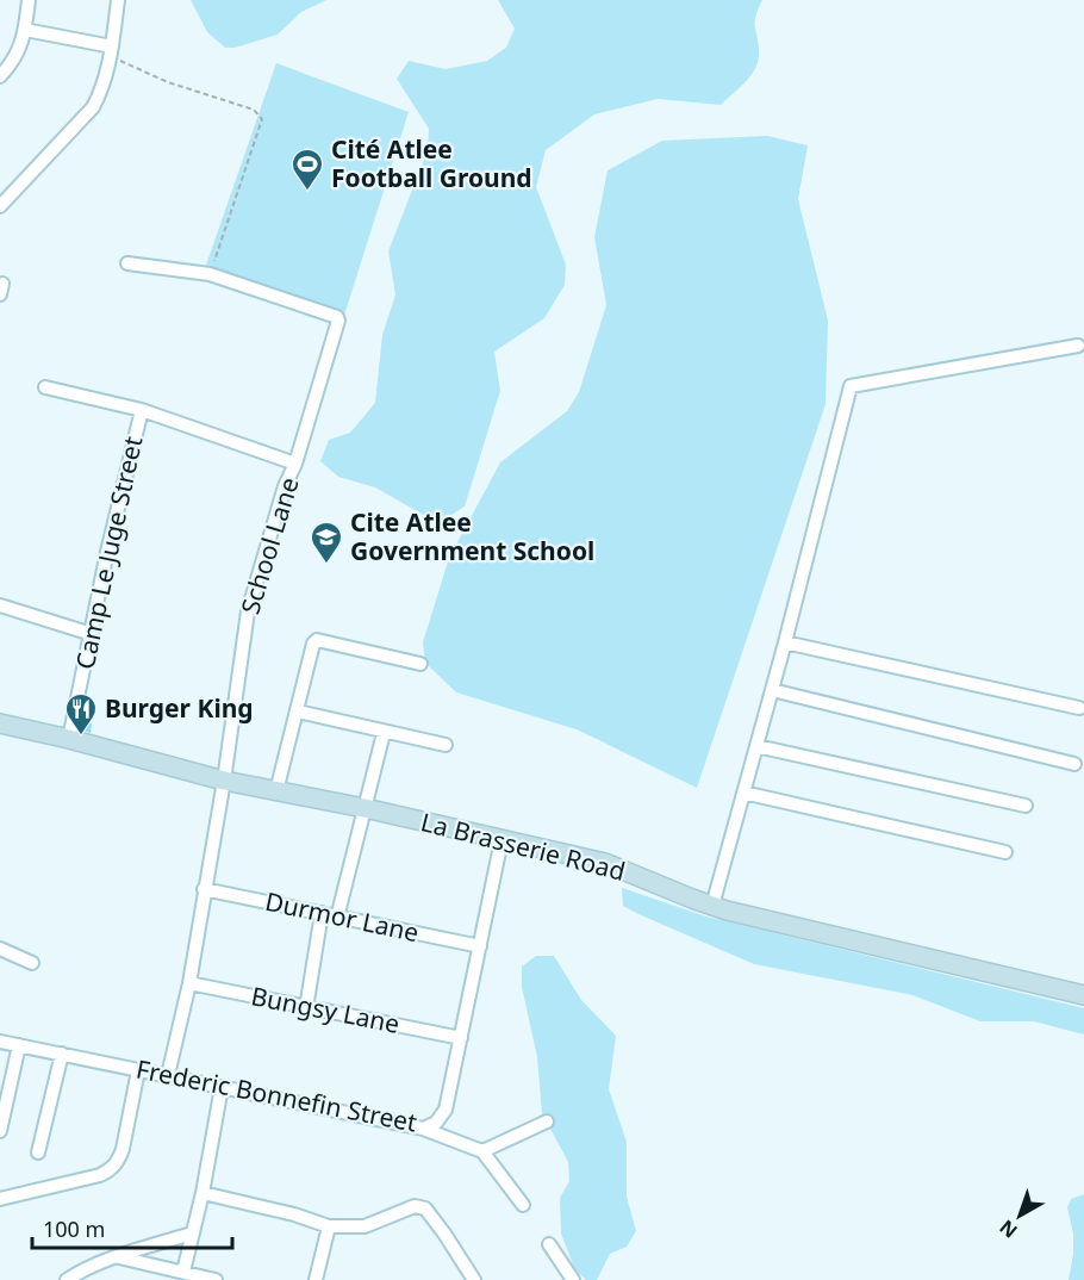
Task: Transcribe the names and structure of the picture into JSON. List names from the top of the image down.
{
  "streets": {
    "main road": ["La Brasserie Road"],
    "street": [
      "School Lane",
      "Camp Le Juge Street",
      "Durmor Lane",
      "Bungsy Lane",
      "Frederic Bonnefin Street"
    ]
  },
  "crossings": [
    ["School Lane", "La Brasserie Road"],
    ["School Lane", "Durmor Lane"],
    ["School Lane", "Bungsy Lane"],
    ["School Lane", "Frederic Bonnefin Street"],
    ["Camp Le Juge Street", "La Brasserie Road"],
    ["La Brasserie Road", "Frederic Bonnefin Street"],
    ["Durmor Lane", "Frederic Bonnefin Street"],
    ["Bungsy Lane", "Frederic Bonnefin Street"]
  ],
  "places": {
    "sports": ["Cité Atlee Football Ground"],
    "school or university": ["Cite Atlee Government School"],
    "restaurant": ["Burger King"]
  },
  "scale_bar": "100 m",
  "north": "bottom left"
}
